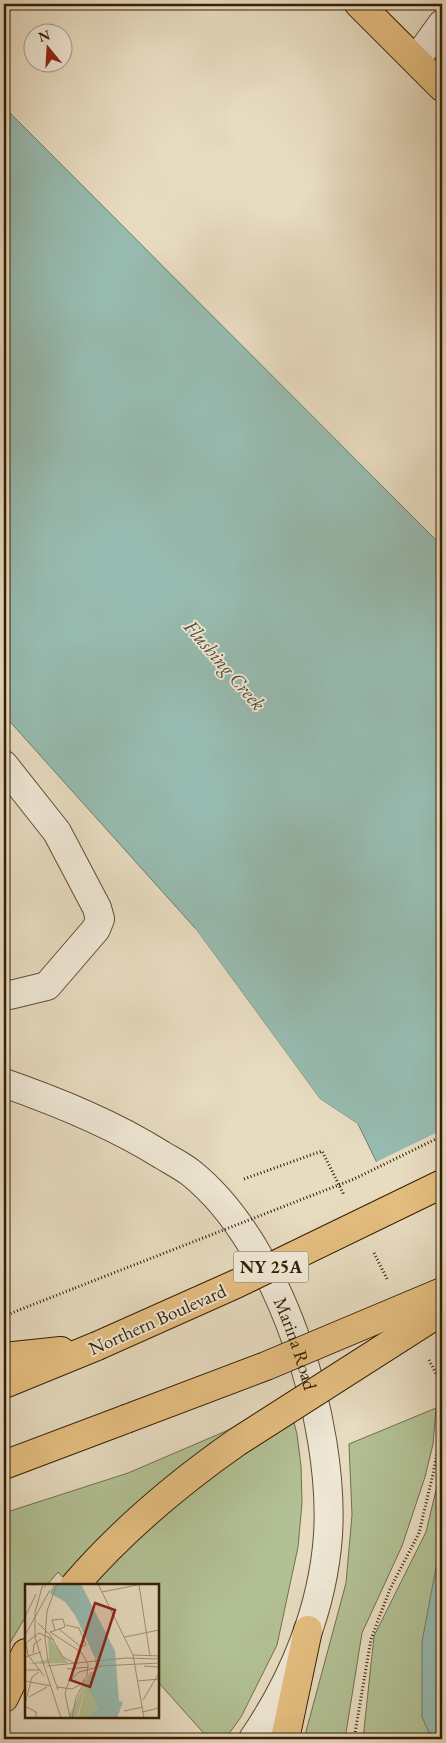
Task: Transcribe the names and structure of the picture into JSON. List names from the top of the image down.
{
  "streets": {
    "main road": ["NY 25A", "Northern Boulevard"],
    "street": ["Marina Road"]
  },
  "water": ["Flushing Creek"],
  "north": "top"
}
